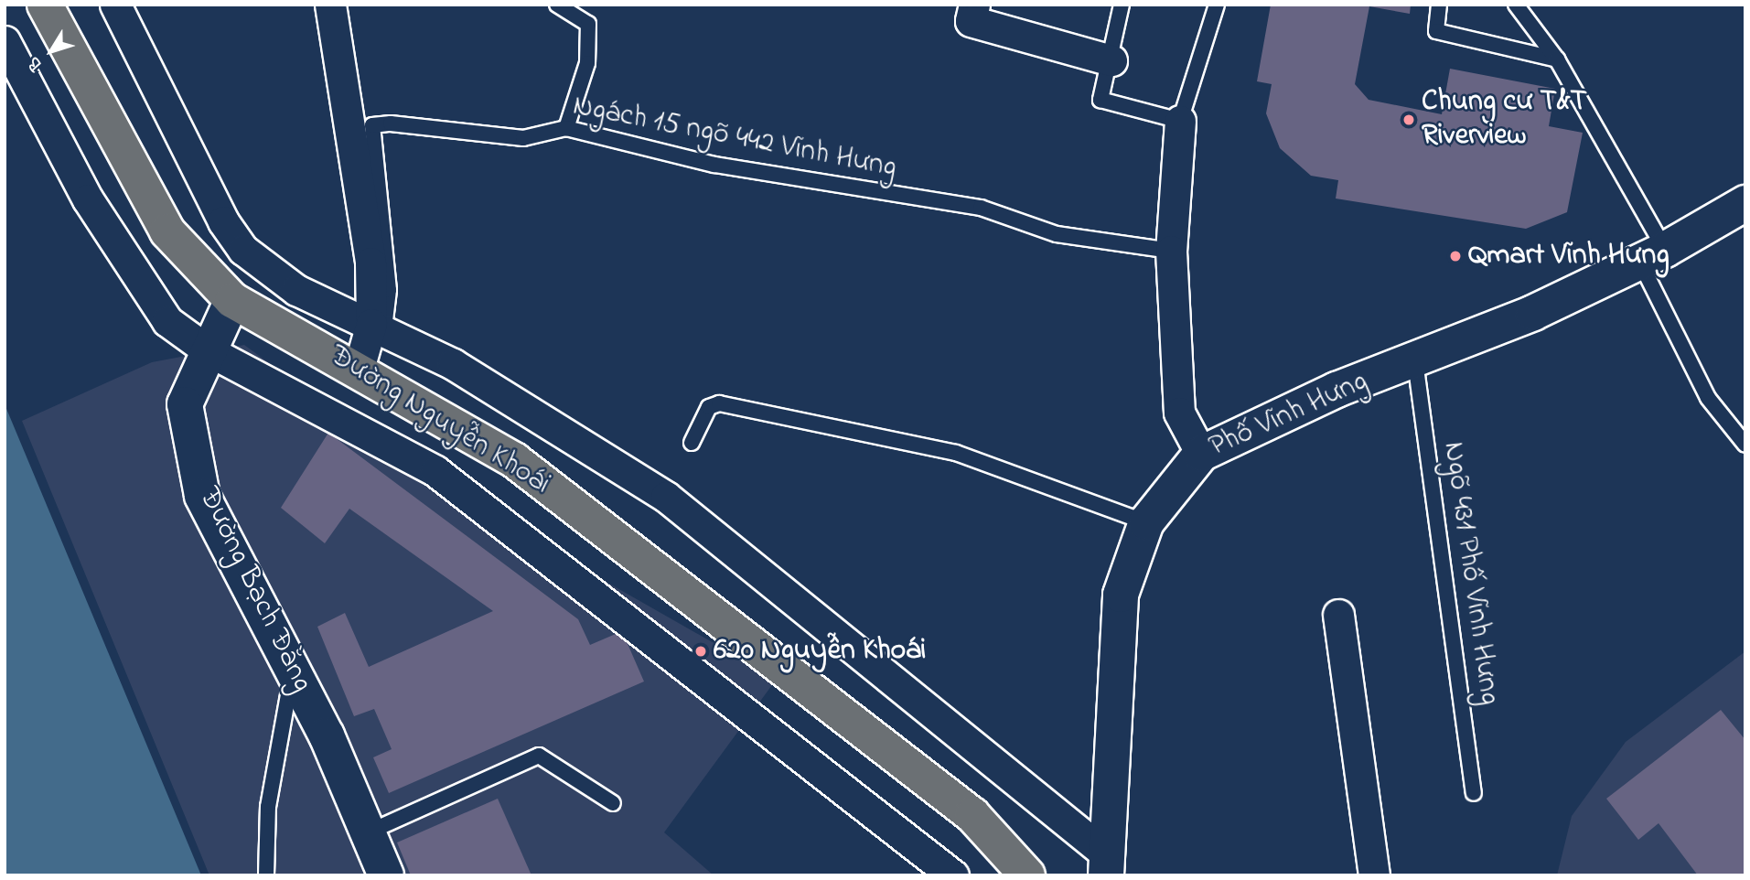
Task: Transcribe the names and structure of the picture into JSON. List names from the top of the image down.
{
  "streets": {
    "main road": ["Phố Vĩnh Hưng", "Đường Nguyễn Khoái", "Đường Bạch Đằng"],
    "lane": ["Ngách 15 ngõ 442 Vĩnh Hưng", "Ngõ 431 Phố Vĩnh Hưng"]
  },
  "crossings": [
    ["Ngách 15 ngõ 442 Vĩnh Hưng", "Đường Nguyễn Khoái"],
    ["Phố Vĩnh Hưng", "Đường Nguyễn Khoái"],
    ["Phố Vĩnh Hưng", "Ngõ 431 Phố Vĩnh Hưng"],
    ["Đường Nguyễn Khoái", "Đường Bạch Đằng"]
  ],
  "places": ["Chung cư T&T Riverview", "Qmart Vĩnh Hưng", "620 Nguyễn Khoái"],
  "north": "bottom left"
}
